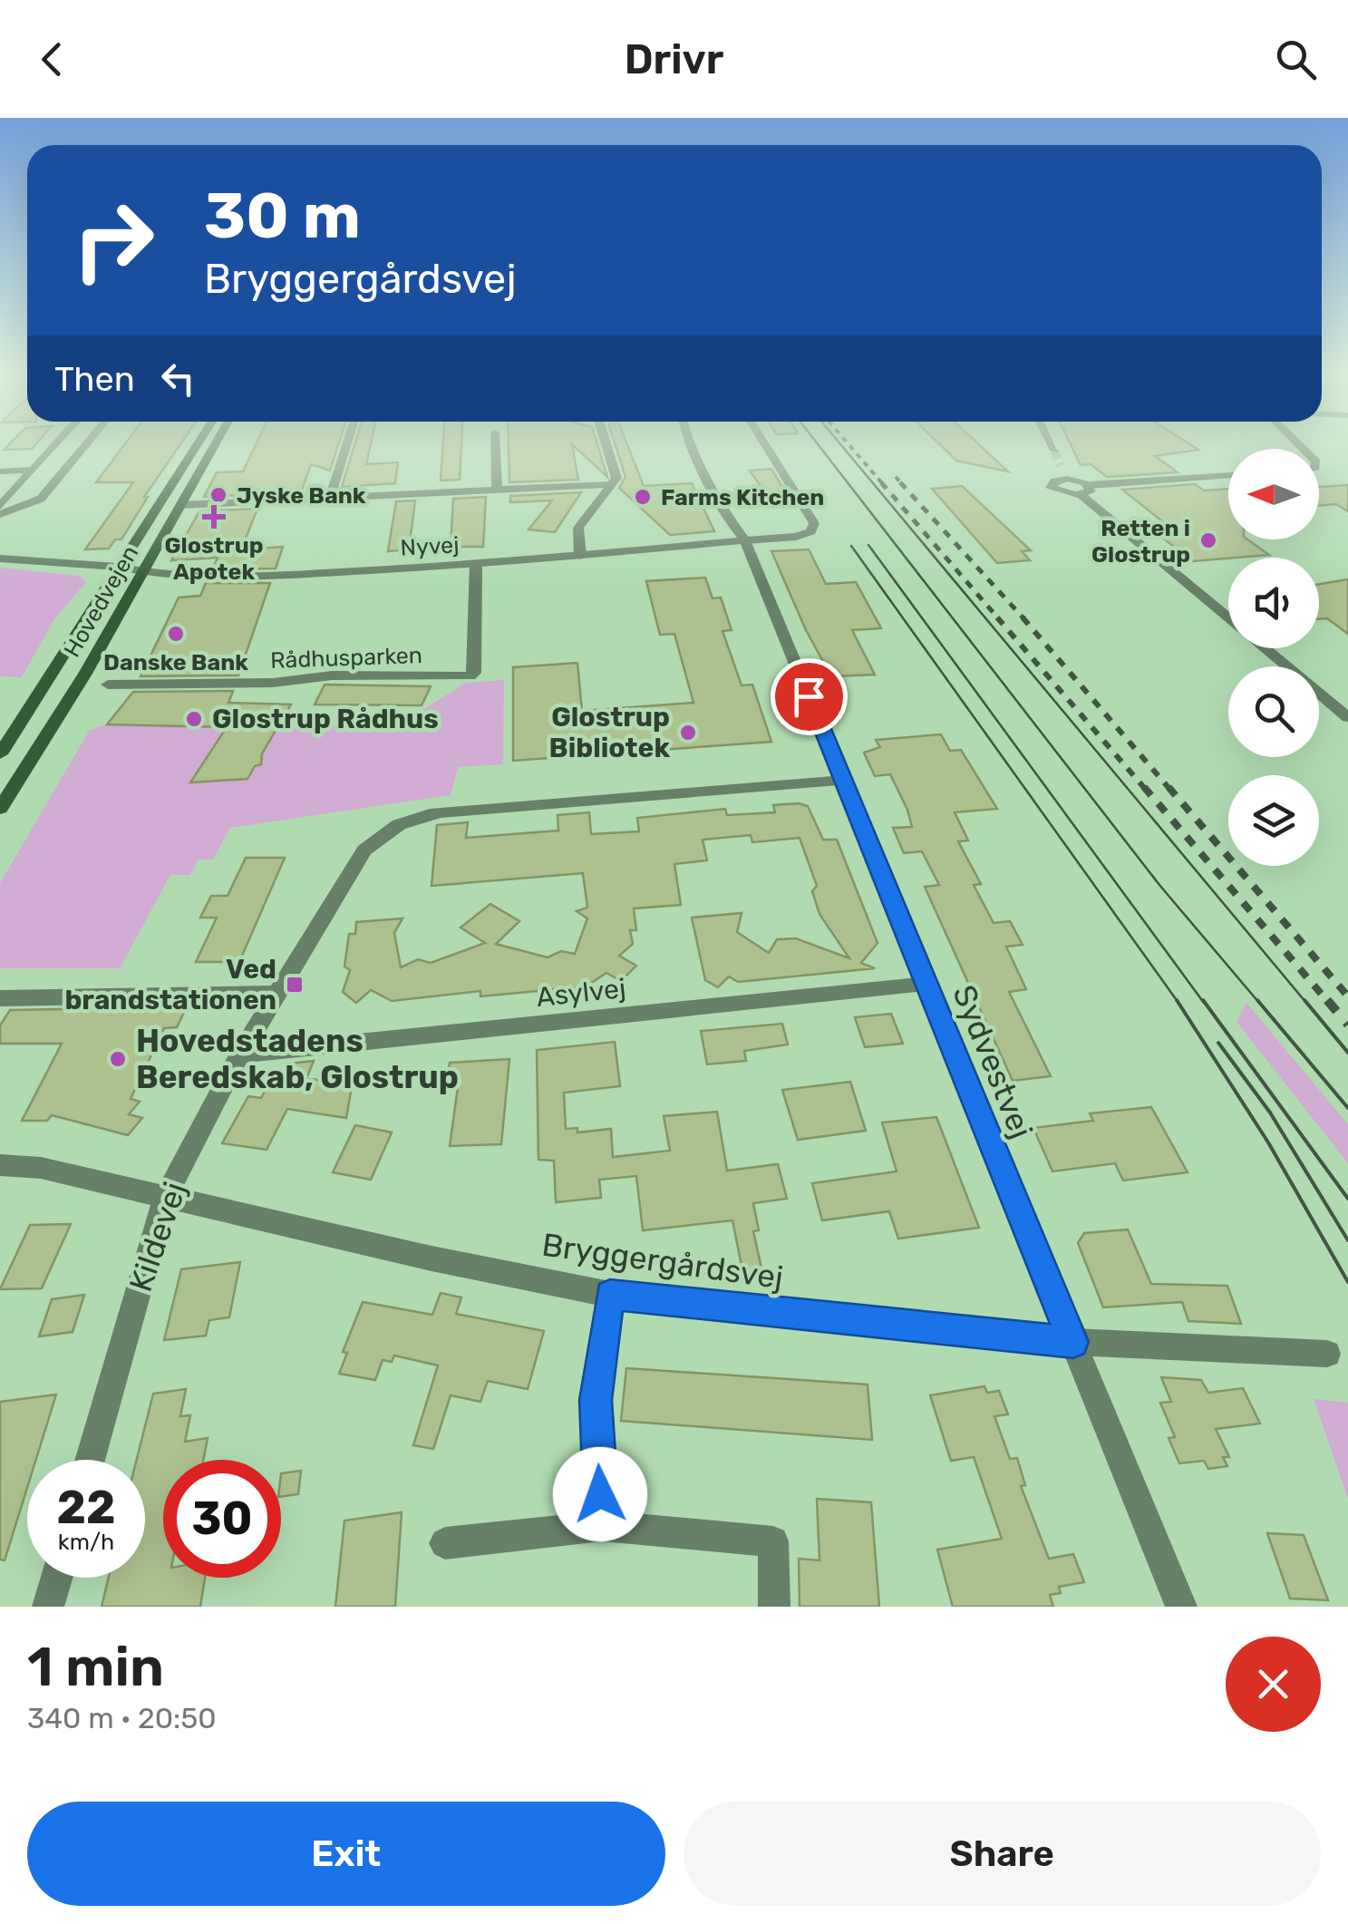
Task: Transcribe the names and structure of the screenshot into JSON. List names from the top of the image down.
{
  "streets": {
    "main road": ["Hovedvejen"],
    "street": [
      "Nyvej",
      "Rådhusparken",
      "Asylvej",
      "Sydvestvej",
      "Kildevej",
      "Bryggergårdsvej"
    ]
  },
  "crossings": [
    ["Nyvej", "Hovedvejen"],
    ["Nyvej", "Rådhusparken"],
    ["Nyvej", "Sydvestvej"],
    ["Asylvej", "Sydvestvej"],
    ["Asylvej", "Kildevej"],
    ["Sydvestvej", "Kildevej"],
    ["Sydvestvej", "Bryggergårdsvej"],
    ["Kildevej", "Bryggergårdsvej"]
  ],
  "places": {
    "other": [
      "Jyske Bank",
      "Farms Kitchen",
      "Retten i Glostrup",
      "Danske Bank",
      "Glostrup Rådhus",
      "Glostrup Bibliotek",
      "Hovedstadens Beredskab, Glostrup"
    ],
    "health": ["Glostrup Apotek"],
    "transit": ["Ved brandstationen"]
  },
  "north": "left",
  "page": {
    "header": "Drivr",
    "turn": ["30 m", "Bryggergårdsvej"],
    "then": "Then",
    "speed": "22 km/h",
    "limit": "30",
    "heading": ["1 min", "340 m · 20:50"],
    "buttons": ["Exit", "Share"]
  }
}
